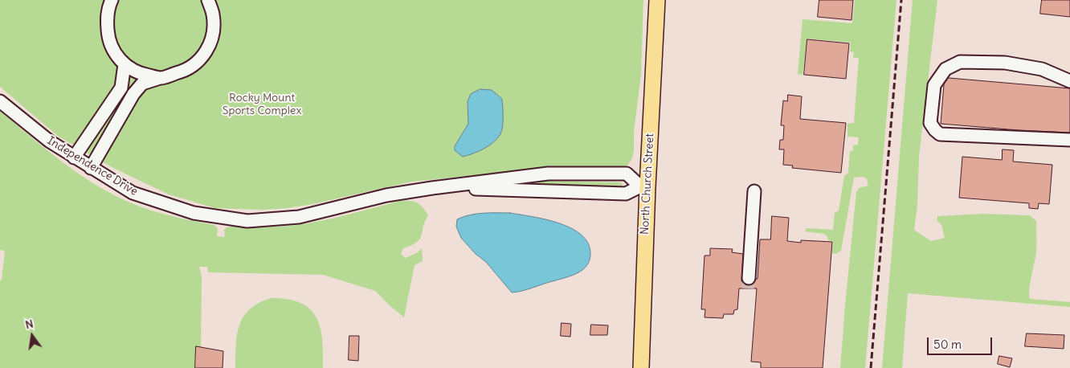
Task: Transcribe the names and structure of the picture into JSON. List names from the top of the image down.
{
  "streets": {
    "main road": ["North Church Street"],
    "street": ["Independence Drive"]
  },
  "parks": ["Rocky Mount Sports Complex"],
  "scale_bar": "50 m",
  "north": "top"
}
